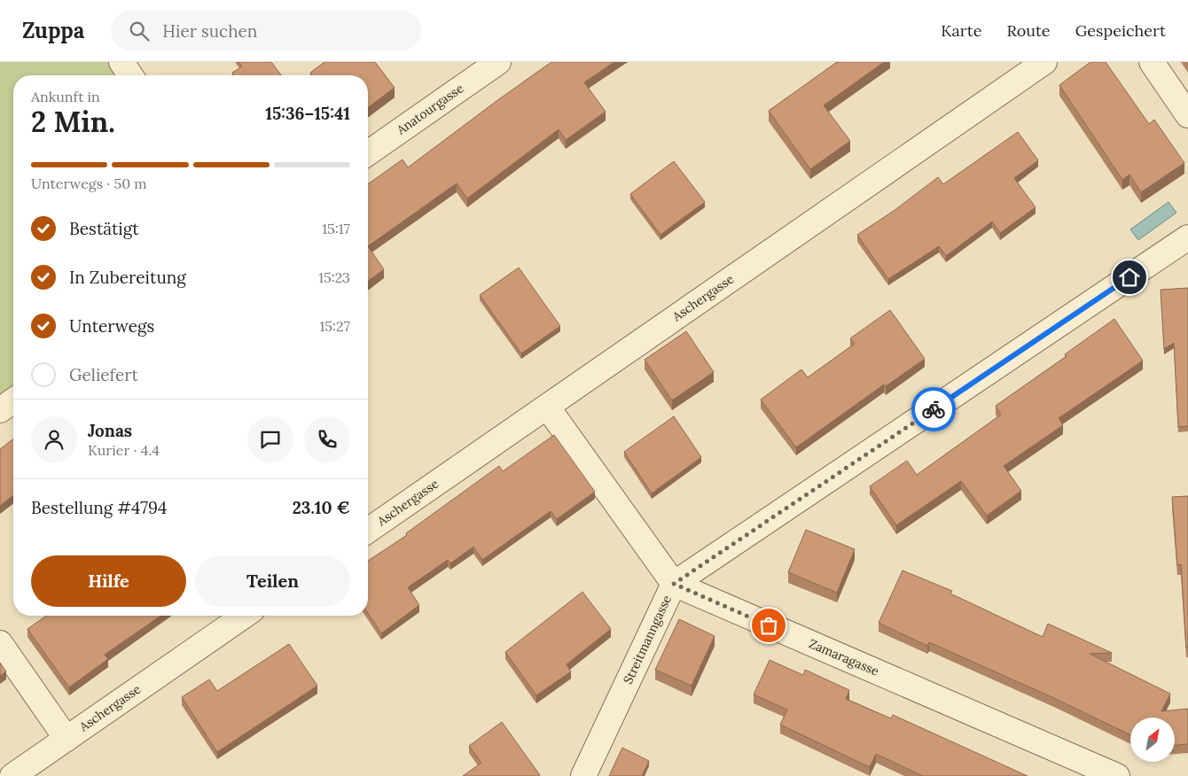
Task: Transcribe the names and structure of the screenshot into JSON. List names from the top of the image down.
{
  "streets": {
    "street": [
      "Anatourgasse",
      "Aschergasse",
      "Streitmanngasse",
      "Zamaragasse"
    ]
  },
  "crossings": [
    ["Streitmanngasse", "Zamaragasse"]
  ],
  "north": "top right",
  "page": {
    "header": "Zuppa",
    "search": "Hier suchen",
    "nav": ["Karte", "Route", "Gespeichert"],
    "heading": ["2 Min.", "Ankunft in", "15:36–15:41"],
    "panel": [
      "Jonas",
      "Kurier · 4.4",
      "Bestellung #4794",
      "23.10 €"
    ],
    "bar": "Unterwegs · 50 m",
    "list": [
      ["Bestätigt", "15:17"],
      ["In Zubereitung", "15:23"],
      ["Unterwegs", "15:27"],
      "Geliefert"
    ],
    "buttons": ["Hilfe", "Teilen"]
  }
}
